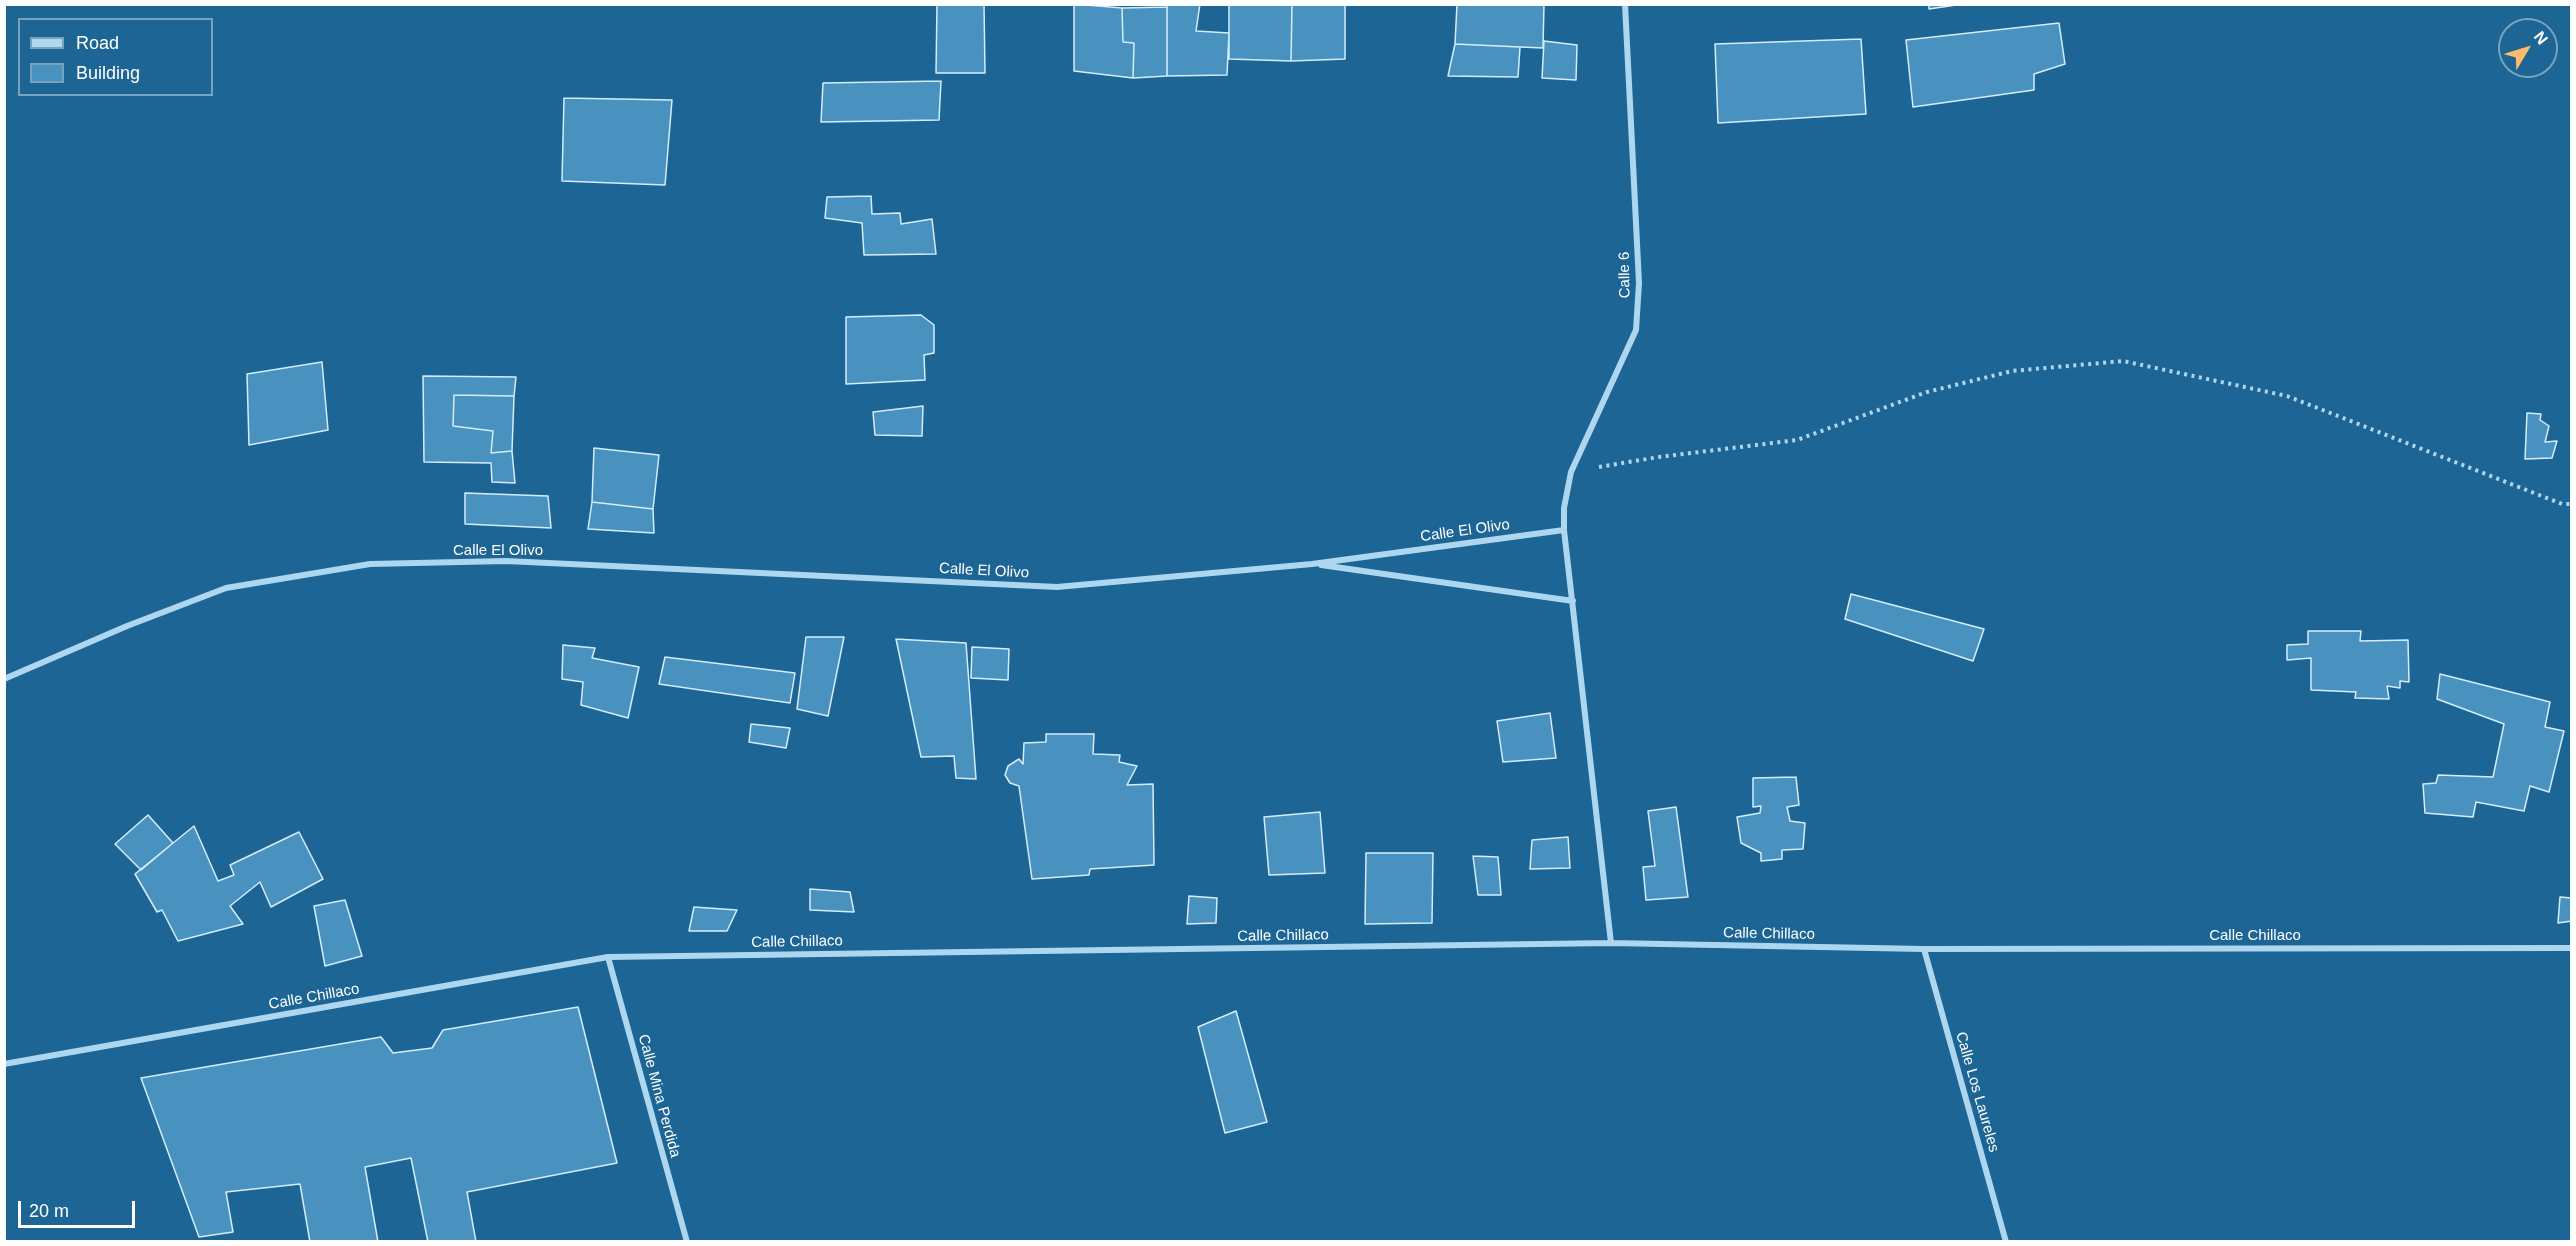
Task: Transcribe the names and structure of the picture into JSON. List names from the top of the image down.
{
  "streets": {
    "street": [
      "Calle 6",
      "Calle El Olivo",
      "Calle Chillaco",
      "Calle Los Laureles",
      "Calle Mina Perdida"
    ]
  },
  "crossings": [
    ["Calle 6", "Calle El Olivo"],
    ["Calle Chillaco", "Calle Los Laureles"],
    ["Calle Chillaco", "Calle Mina Perdida"]
  ],
  "legend": ["Road", "Building"],
  "scale_bar": "20 m",
  "north": "top right"
}
